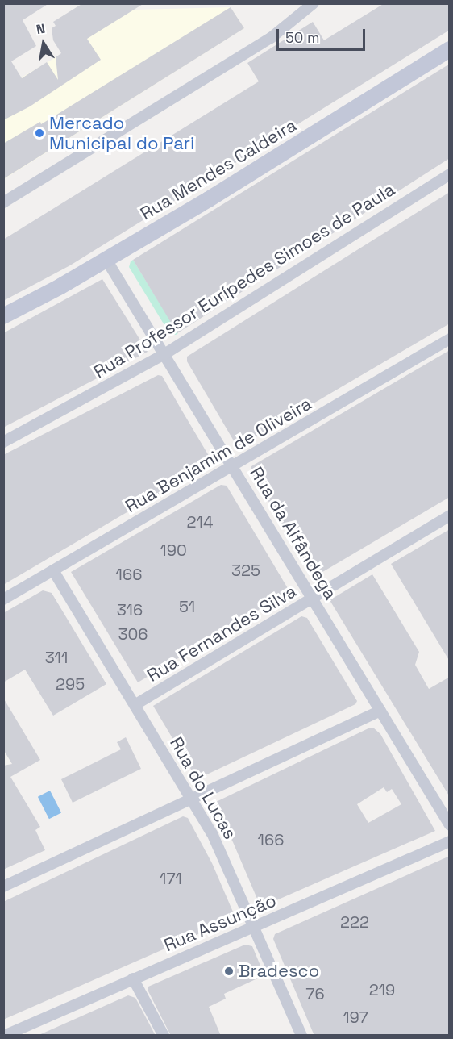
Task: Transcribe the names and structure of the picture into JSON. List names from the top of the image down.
{
  "streets": {
    "street": [
      "Rua Mendes Caldeira",
      "Rua Professor Eurípedes Simoes de Paula",
      "Rua Benjamim de Oliveira",
      "Rua da Alfândega",
      "Rua Fernandes Silva",
      "Rua do Lucas",
      "Rua Assunção"
    ]
  },
  "crossings": [
    ["Rua Mendes Caldeira", "Rua da Alfândega"],
    ["Rua Professor Eurípedes Simoes de Paula", "Rua da Alfândega"],
    ["Rua Benjamim de Oliveira", "Rua da Alfândega"],
    ["Rua Benjamim de Oliveira", "Rua do Lucas"],
    ["Rua da Alfândega", "Rua Fernandes Silva"],
    ["Rua Fernandes Silva", "Rua do Lucas"],
    ["Rua do Lucas", "Rua Assunção"]
  ],
  "places": ["Mercado Municipal do Pari", "Bradesco"],
  "house_numbers": [
    "214",
    "190",
    "325",
    "166",
    "51",
    "316",
    "306",
    "311",
    "295",
    "166",
    "171",
    "222",
    "219",
    "76",
    "197"
  ],
  "scale_bar": "50 m",
  "north": "top"
}
